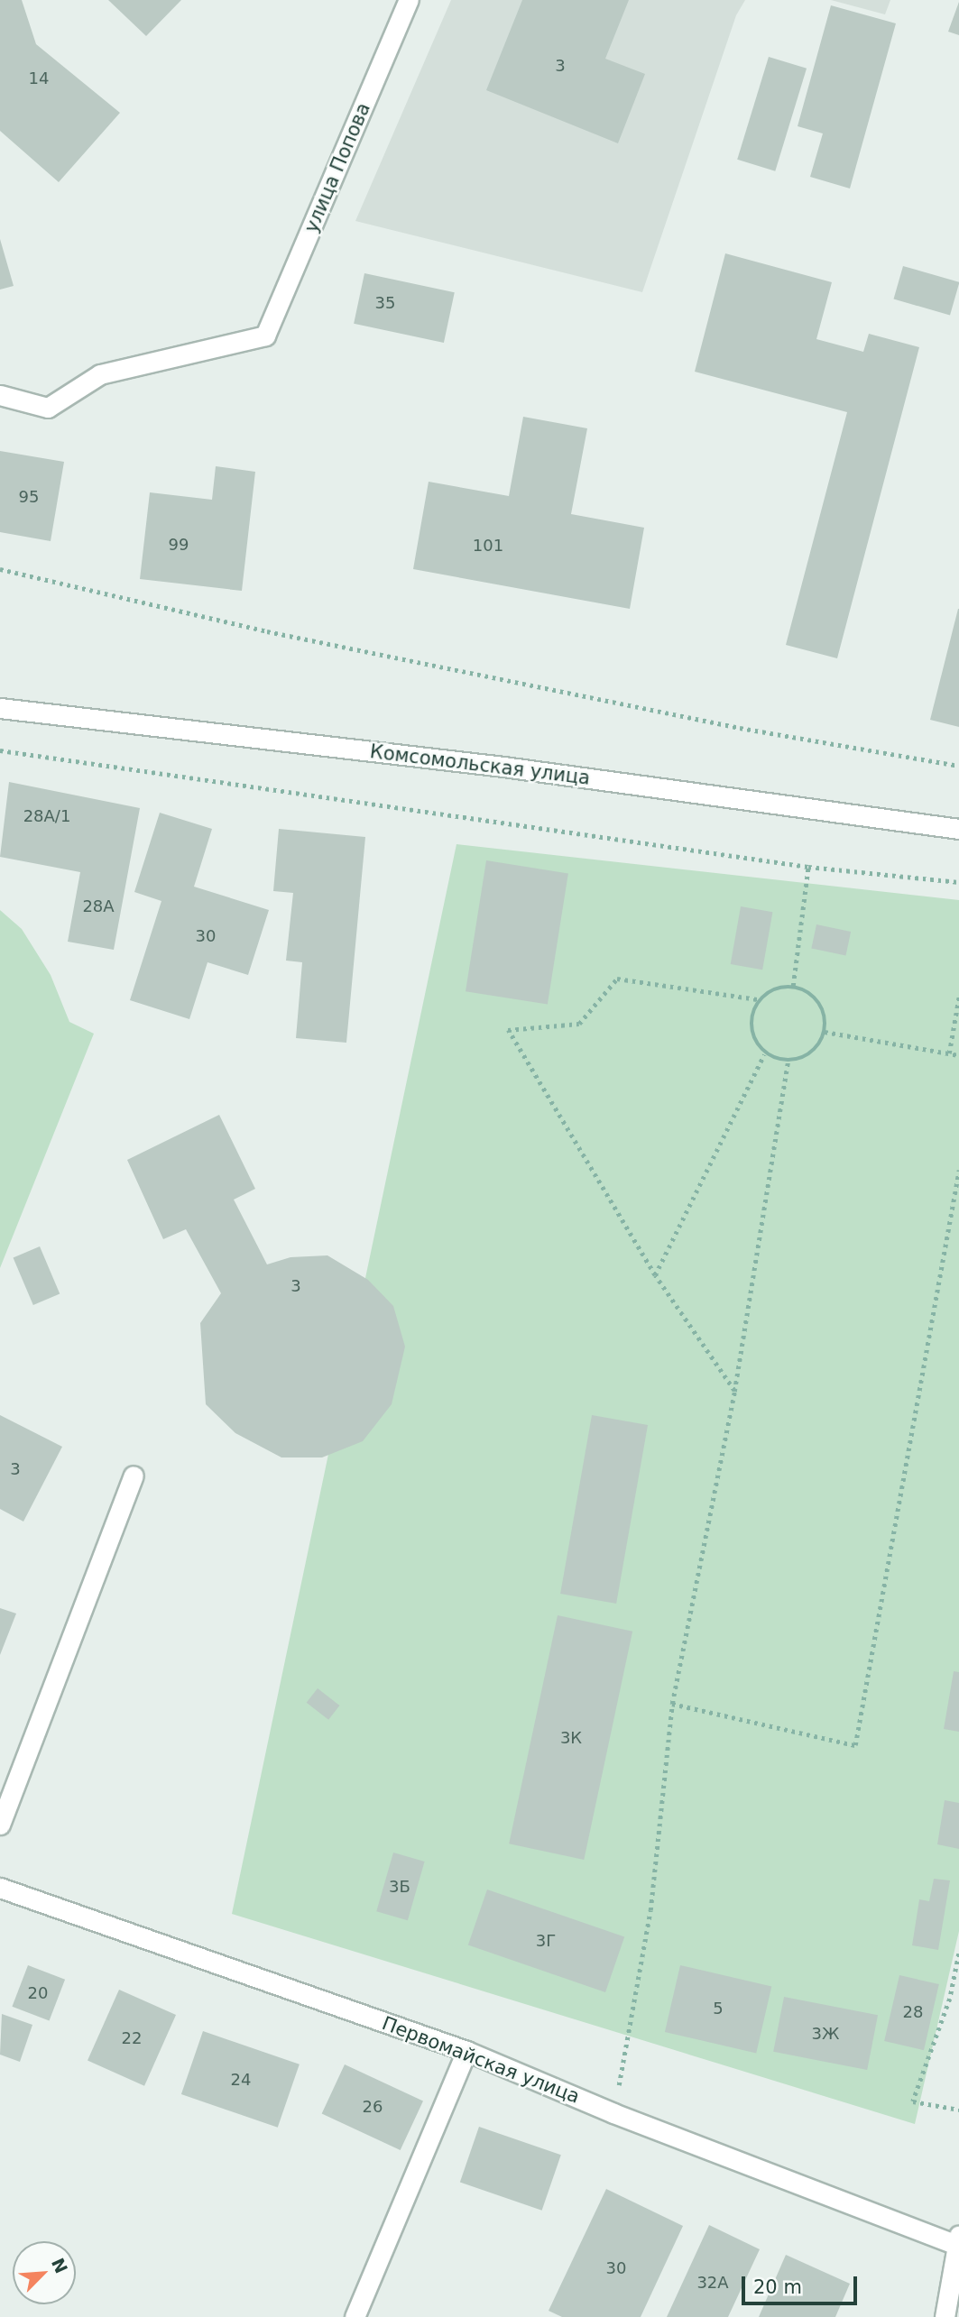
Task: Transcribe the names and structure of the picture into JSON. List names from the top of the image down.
{
  "streets": {
    "street": ["улица Попова", "Комсомольская улица", "Первомайская улица"]
  },
  "house_numbers": [
    "3",
    "14",
    "35",
    "95",
    "99",
    "101",
    "28А/1",
    "28А",
    "30",
    "3",
    "3",
    "3К",
    "3Б",
    "3Г",
    "20",
    "5",
    "28",
    "3Ж",
    "22",
    "24",
    "26",
    "30",
    "32А"
  ],
  "scale_bar": "20 m",
  "north": "top right"
}
